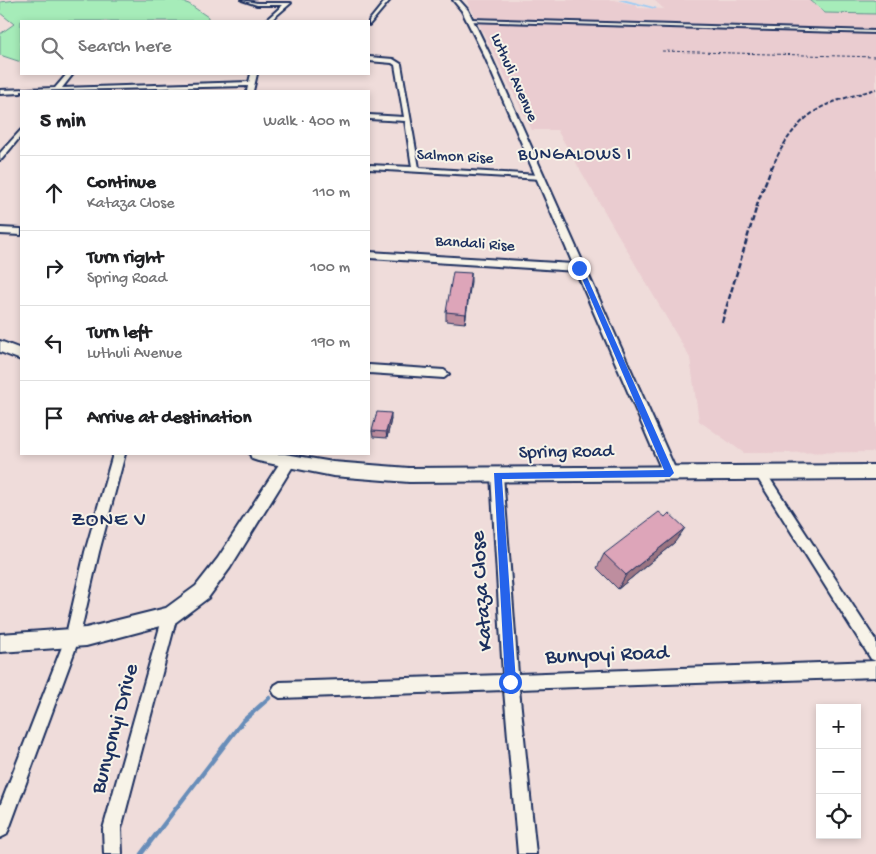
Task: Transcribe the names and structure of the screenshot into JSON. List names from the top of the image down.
{
  "streets": {
    "main road": ["Spring Road"],
    "street": [
      "Luthuli Avenue",
      "Salmon Rise",
      "Bandali Rise",
      "Kataza Close",
      "Bunyoyi Road",
      "Bunyonyi Drive"
    ]
  },
  "crossings": [
    ["Luthuli Avenue", "Salmon Rise"],
    ["Luthuli Avenue", "Bandali Rise"],
    ["Luthuli Avenue", "Spring Road"],
    ["Spring Road", "Kataza Close"],
    ["Kataza Close", "Bunyoyi Road"]
  ],
  "districts": ["BUNGALOWS I", "ZONE V"],
  "page": {
    "search": "Search here",
    "heading": ["5 min", "Walk · 400 m"],
    "list": [
      ["Continue", "Kataza Close", "110 m"],
      ["Turn right", "Spring Road", "100 m"],
      ["Turn left", "Luthuli Avenue", "190 m"],
      "Arrive at destination"
    ],
    "map_buttons": ["+", "−"]
  }
}
